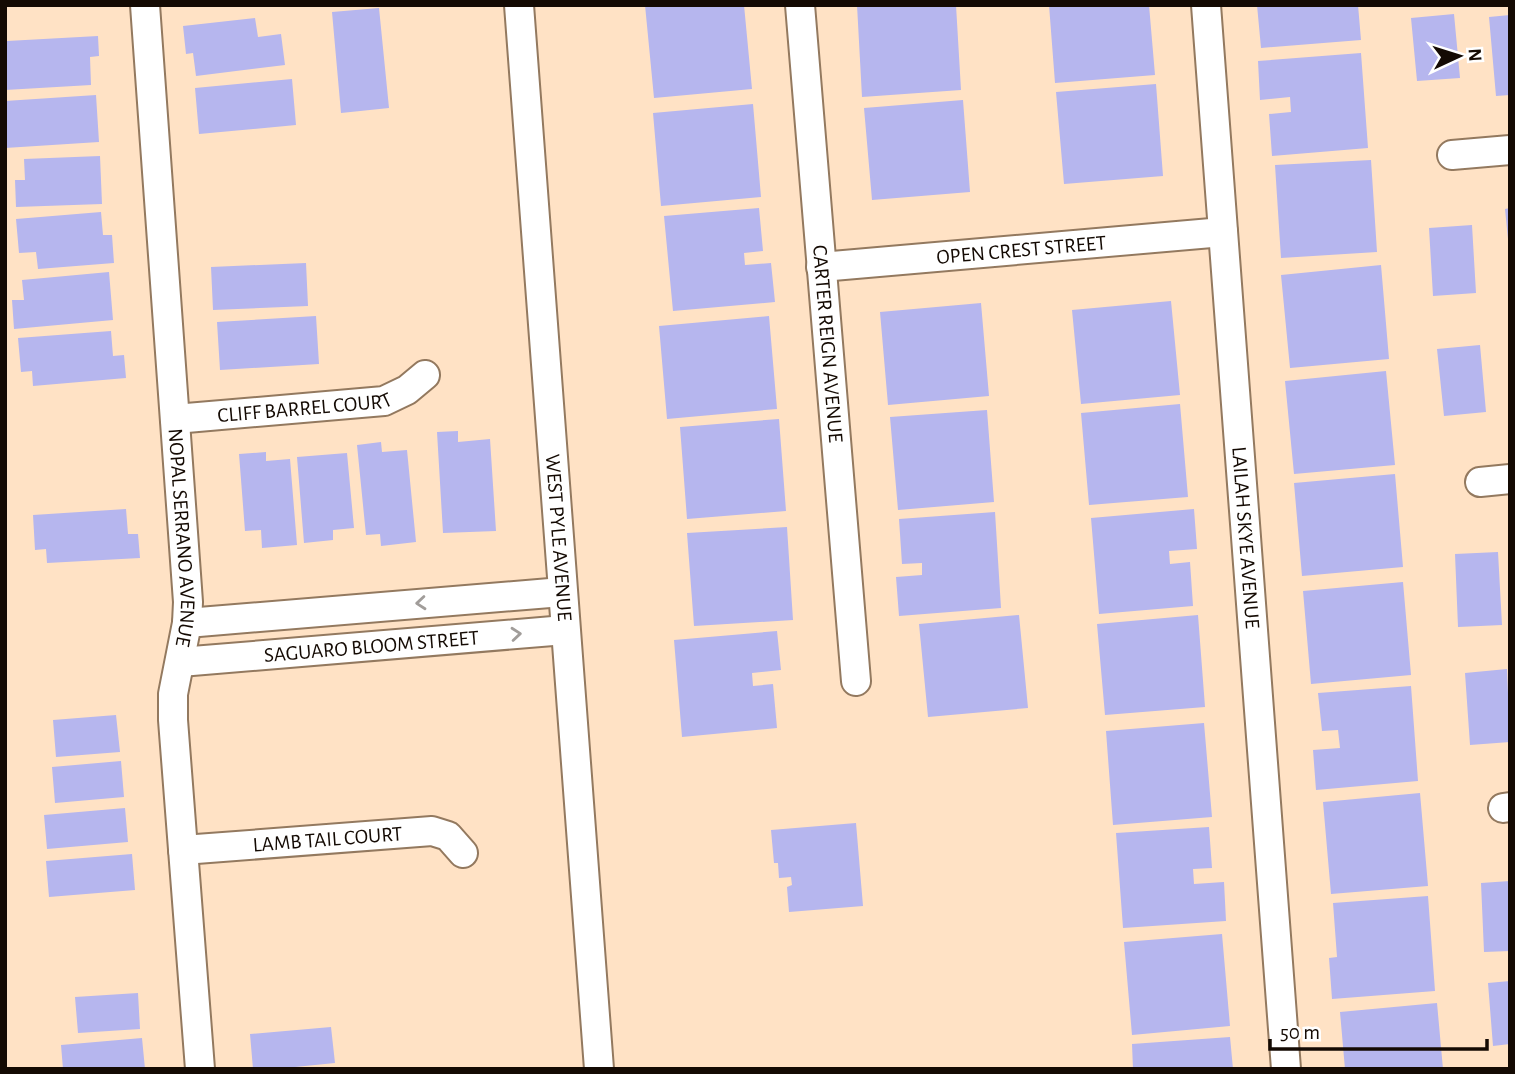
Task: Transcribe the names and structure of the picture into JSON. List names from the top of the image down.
{
  "streets": {
    "street": [
      "OPEN CREST STREET",
      "CARTER REIGN AVENUE",
      "CLIFF BARREL COURT",
      "NOPAL SERRANO AVENUE",
      "WEST PYLE AVENUE",
      "LAILAH SKYE AVENUE",
      "SAGUARO BLOOM STREET",
      "LAMB TAIL COURT"
    ]
  },
  "crossings": [
    ["OPEN CREST STREET", "CARTER REIGN AVENUE"],
    ["OPEN CREST STREET", "LAILAH SKYE AVENUE"],
    ["CLIFF BARREL COURT", "NOPAL SERRANO AVENUE"],
    ["NOPAL SERRANO AVENUE", "SAGUARO BLOOM STREET"],
    ["NOPAL SERRANO AVENUE", "LAMB TAIL COURT"],
    ["WEST PYLE AVENUE", "SAGUARO BLOOM STREET"]
  ],
  "scale_bar": "50 m",
  "north": "right"
}
